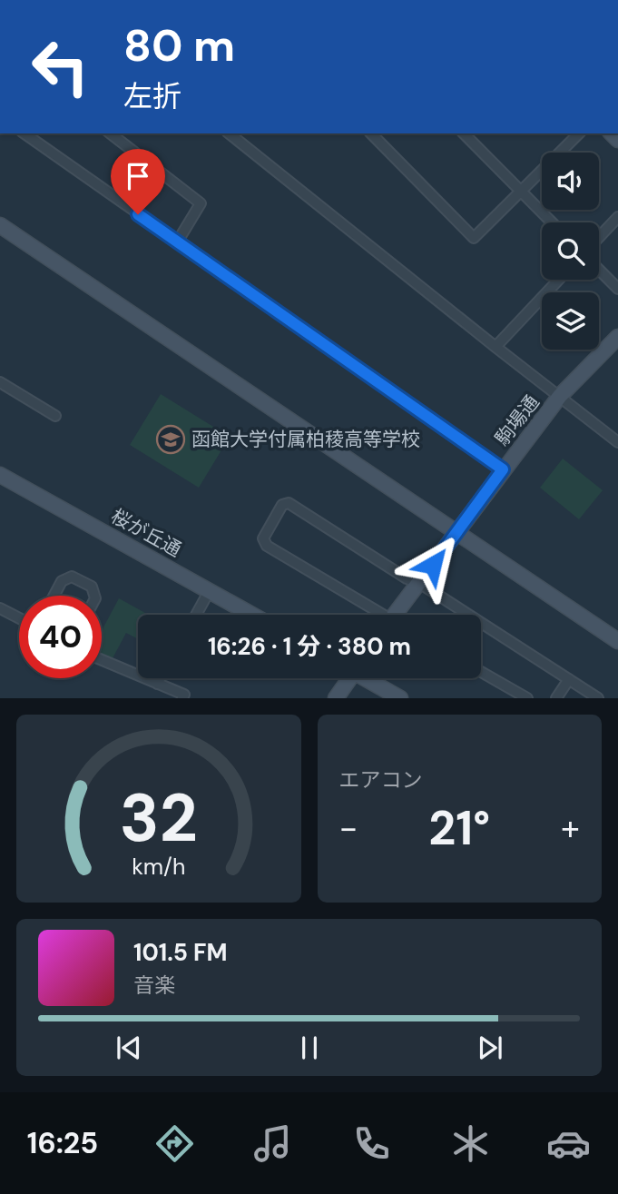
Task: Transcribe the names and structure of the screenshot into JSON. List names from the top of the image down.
{
  "streets": {
    "street": ["駒場通", "桜が丘通"]
  },
  "places": {
    "school or university": ["函館大学付属柏稜高等学校"]
  },
  "page": {
    "turn": ["80 m", "左折"],
    "limit": "40",
    "trip": "16:26 · 1 分 · 380 m",
    "tile": "エアコン",
    "heat": ["−", "21°", "+"],
    "song": ["101.5 FM", "音楽"],
    "tabs": "16:25",
    "gauge": ["32", "km/h"]
  }
}
